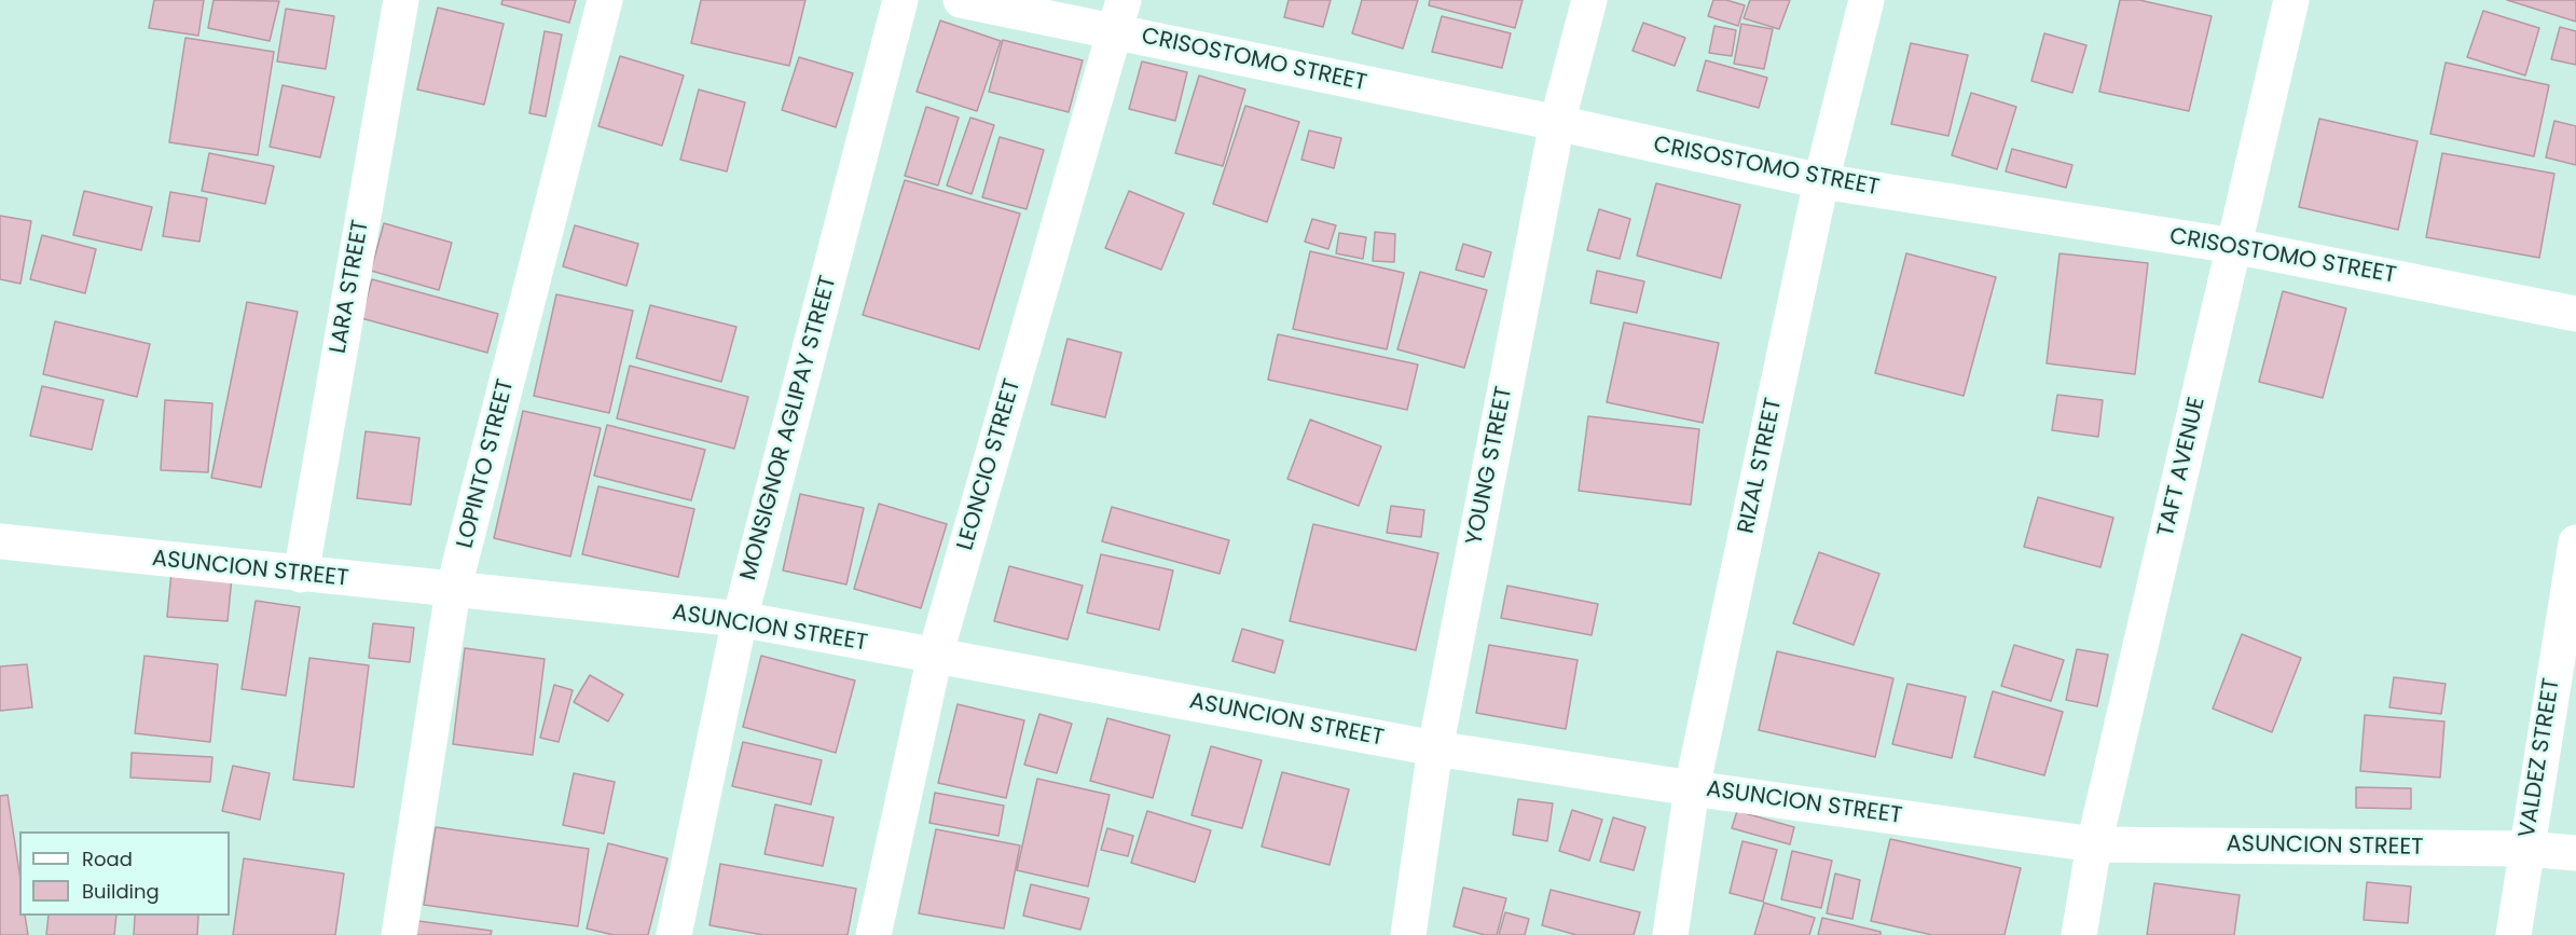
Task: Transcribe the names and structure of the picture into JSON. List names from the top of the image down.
{
  "streets": {
    "street": [
      "CRISOSTOMO STREET",
      "LARA STREET",
      "MONSIGNOR AGLIPAY STREET",
      "LOPINTO STREET",
      "LEONCIO STREET",
      "YOUNG STREET",
      "RIZAL STREET",
      "TAFT AVENUE",
      "ASUNCION STREET",
      "VALDEZ STREET"
    ]
  },
  "crossings": [
    ["CRISOSTOMO STREET", "LEONCIO STREET"],
    ["CRISOSTOMO STREET", "YOUNG STREET"],
    ["CRISOSTOMO STREET", "RIZAL STREET"],
    ["CRISOSTOMO STREET", "TAFT AVENUE"],
    ["LARA STREET", "ASUNCION STREET"],
    ["MONSIGNOR AGLIPAY STREET", "ASUNCION STREET"],
    ["LOPINTO STREET", "ASUNCION STREET"],
    ["LEONCIO STREET", "ASUNCION STREET"],
    ["YOUNG STREET", "ASUNCION STREET"],
    ["RIZAL STREET", "ASUNCION STREET"],
    ["TAFT AVENUE", "ASUNCION STREET"],
    ["ASUNCION STREET", "VALDEZ STREET"]
  ],
  "legend": ["Road", "Building"]
}
